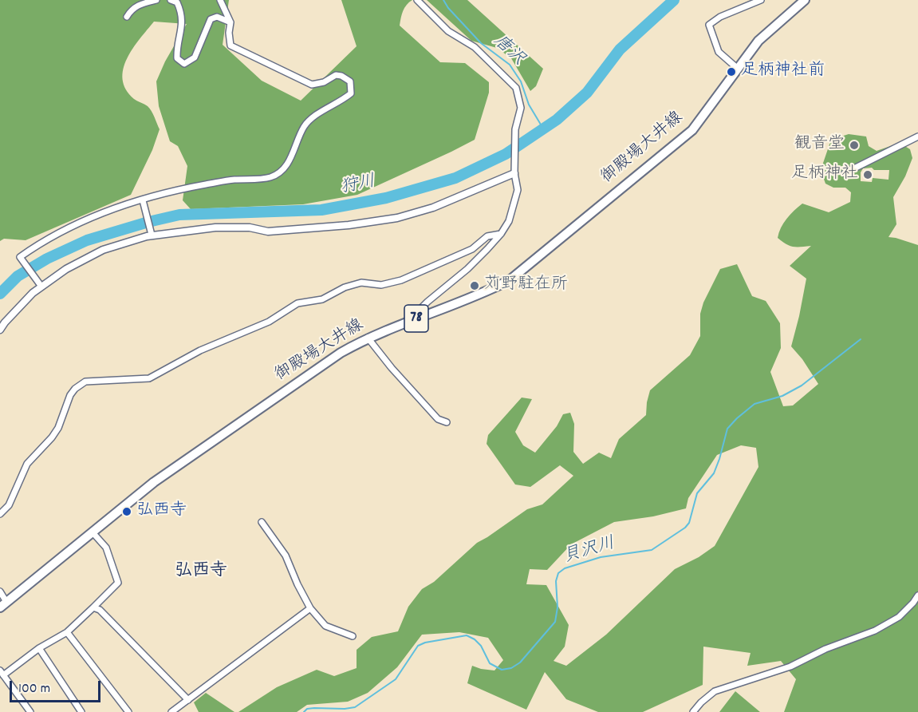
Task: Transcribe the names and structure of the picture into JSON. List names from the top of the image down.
{
  "streets": {
    "main road": ["御殿場大井線", "78"]
  },
  "districts": ["弘西寺"],
  "water": ["唐沢", "狩川", "貝沢川"],
  "places": [
    "足柄神社前",
    "観音堂",
    "足柄神社",
    "苅野駐在所",
    "弘西寺"
  ],
  "scale_bar": "100 m"
}
